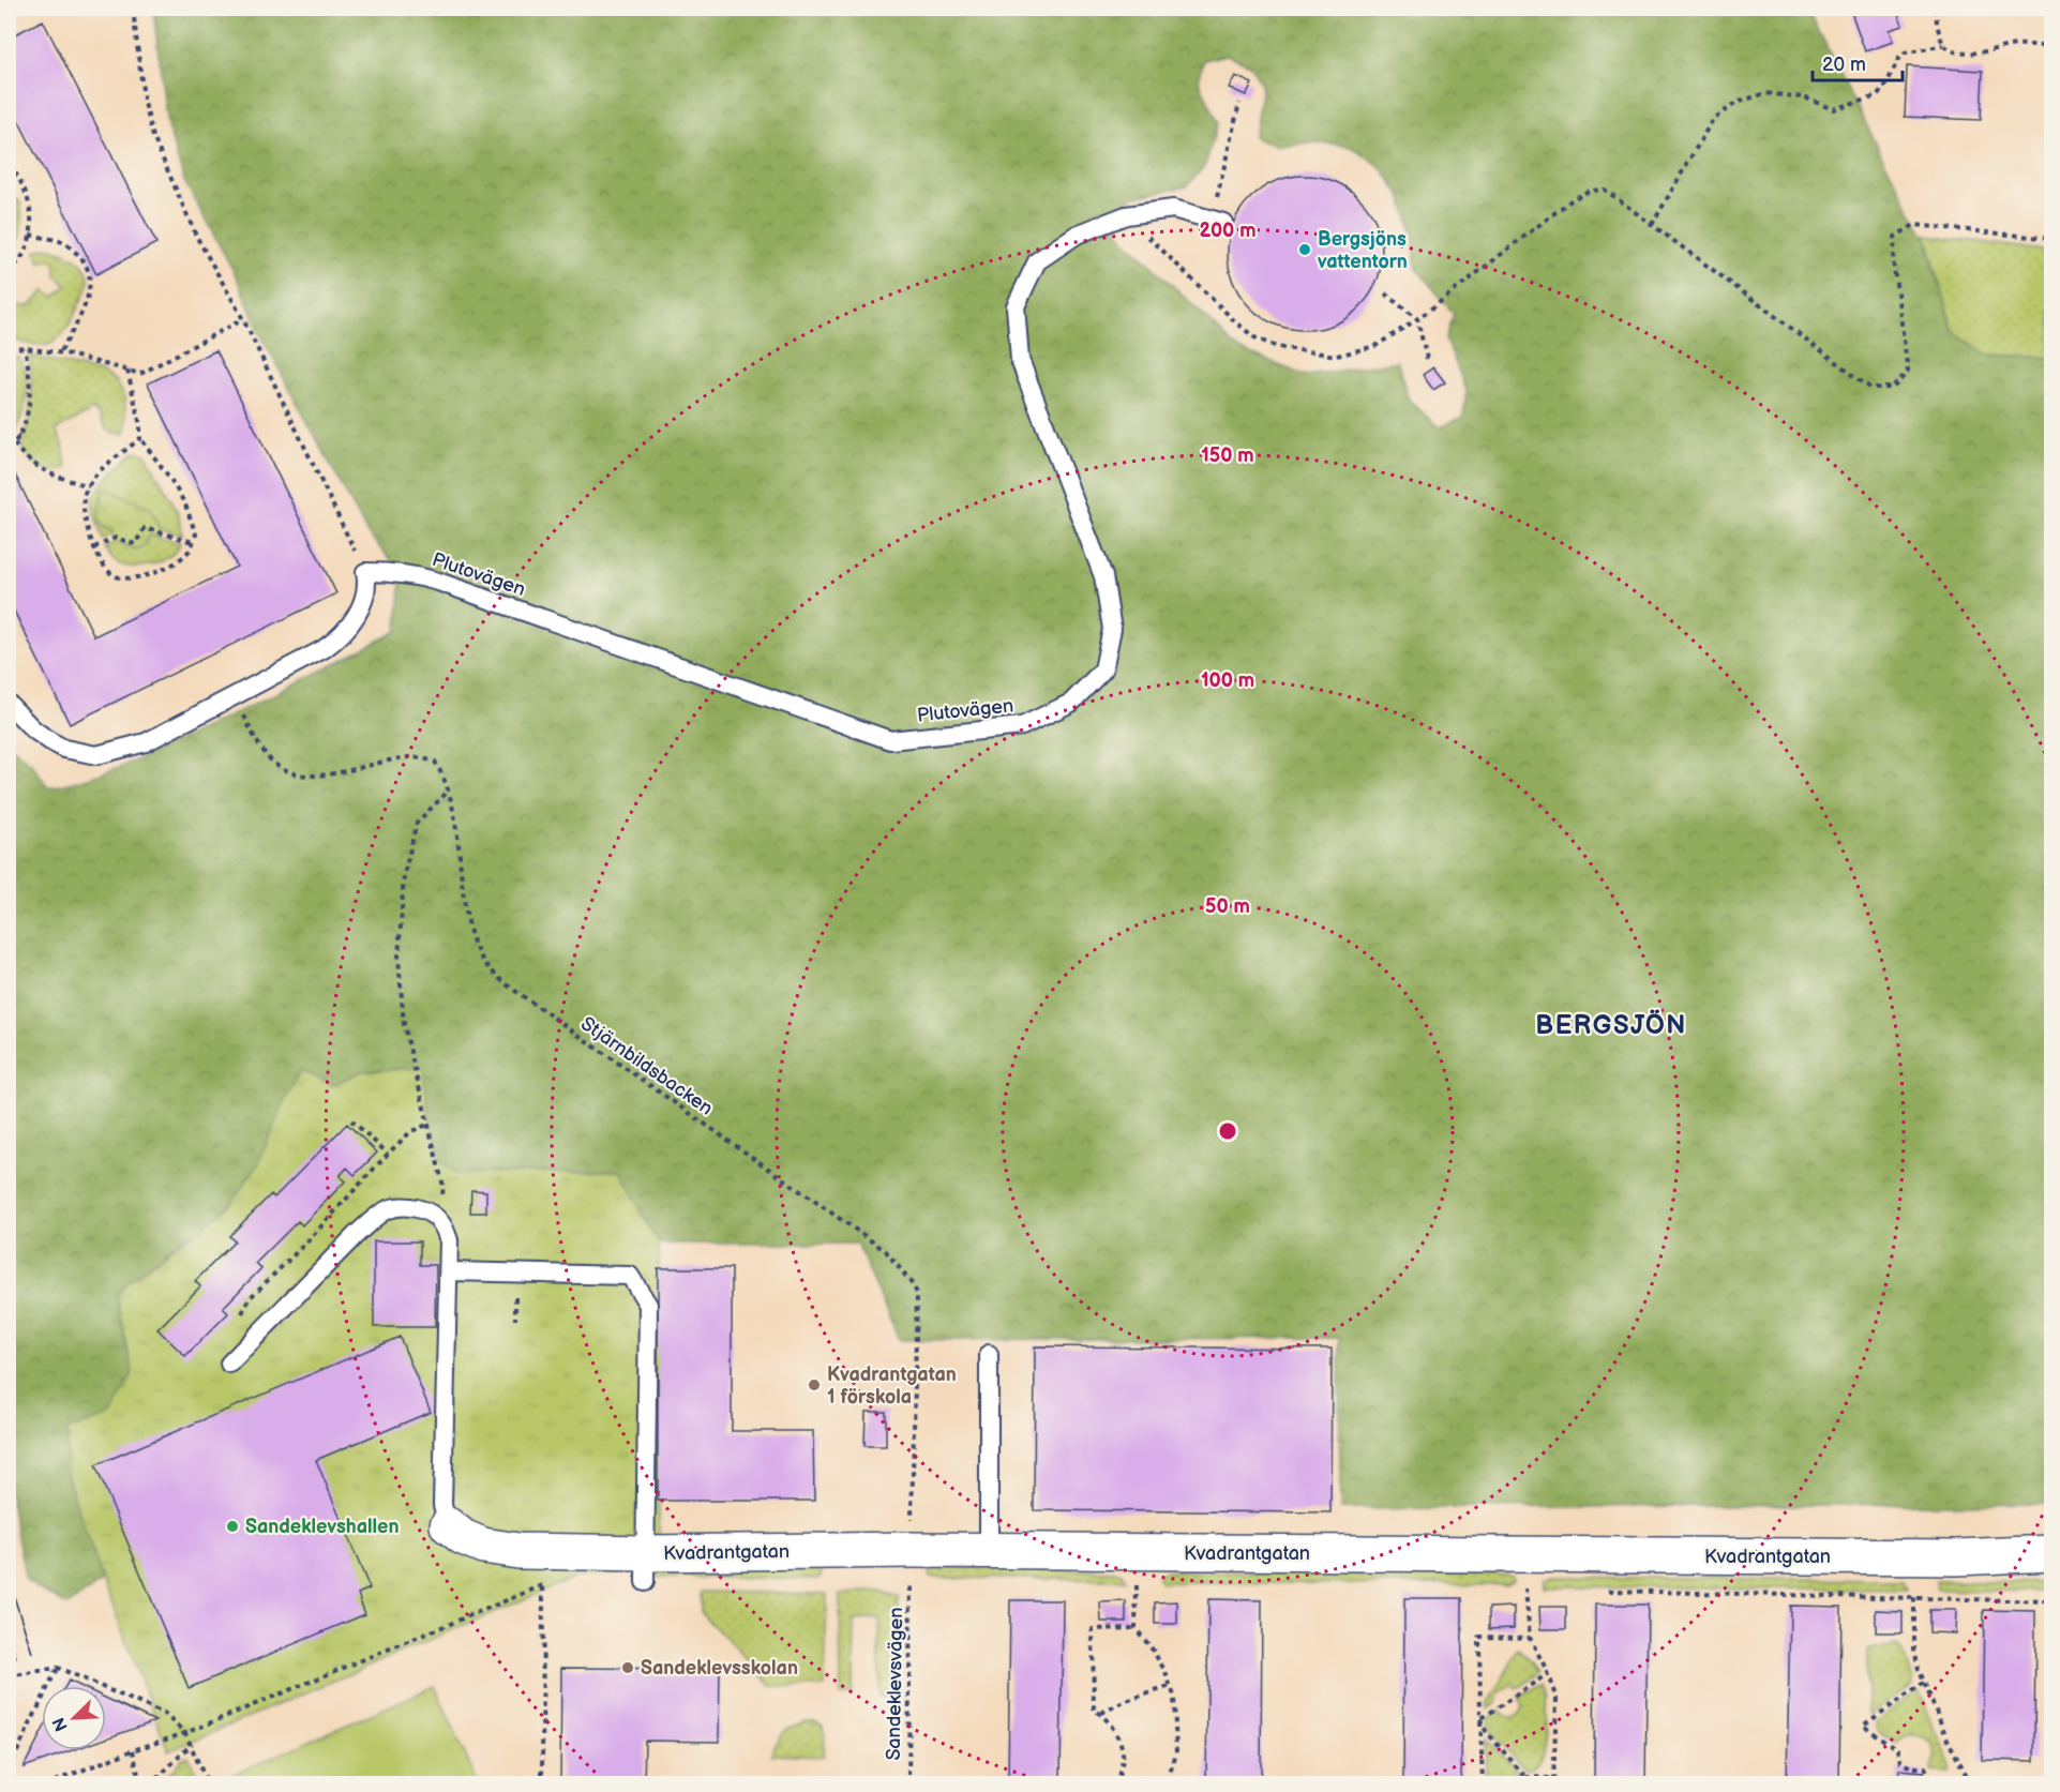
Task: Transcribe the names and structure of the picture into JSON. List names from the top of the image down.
{
  "streets": {
    "street": ["Kvadrantgatan"],
    "lane": ["Plutovägen"],
    "path": ["Stjärnbildsbacken", "Sandeklevsvägen"]
  },
  "crossings": [
    ["Stjärnbildsbacken", "Kvadrantgatan"],
    ["Stjärnbildsbacken", "Sandeklevsvägen"]
  ],
  "districts": ["BERGSJÖN"],
  "places": [
    "Bergsjöns vattentorn",
    "Kvadrantgatan 1 förskola",
    "Sandeklevshallen",
    "Sandeklevsskolan"
  ],
  "scale_bar": "20 m",
  "north": "bottom left",
  "rings": [
    "200 m",
    "150 m",
    "100 m",
    "50 m"
  ]
}
